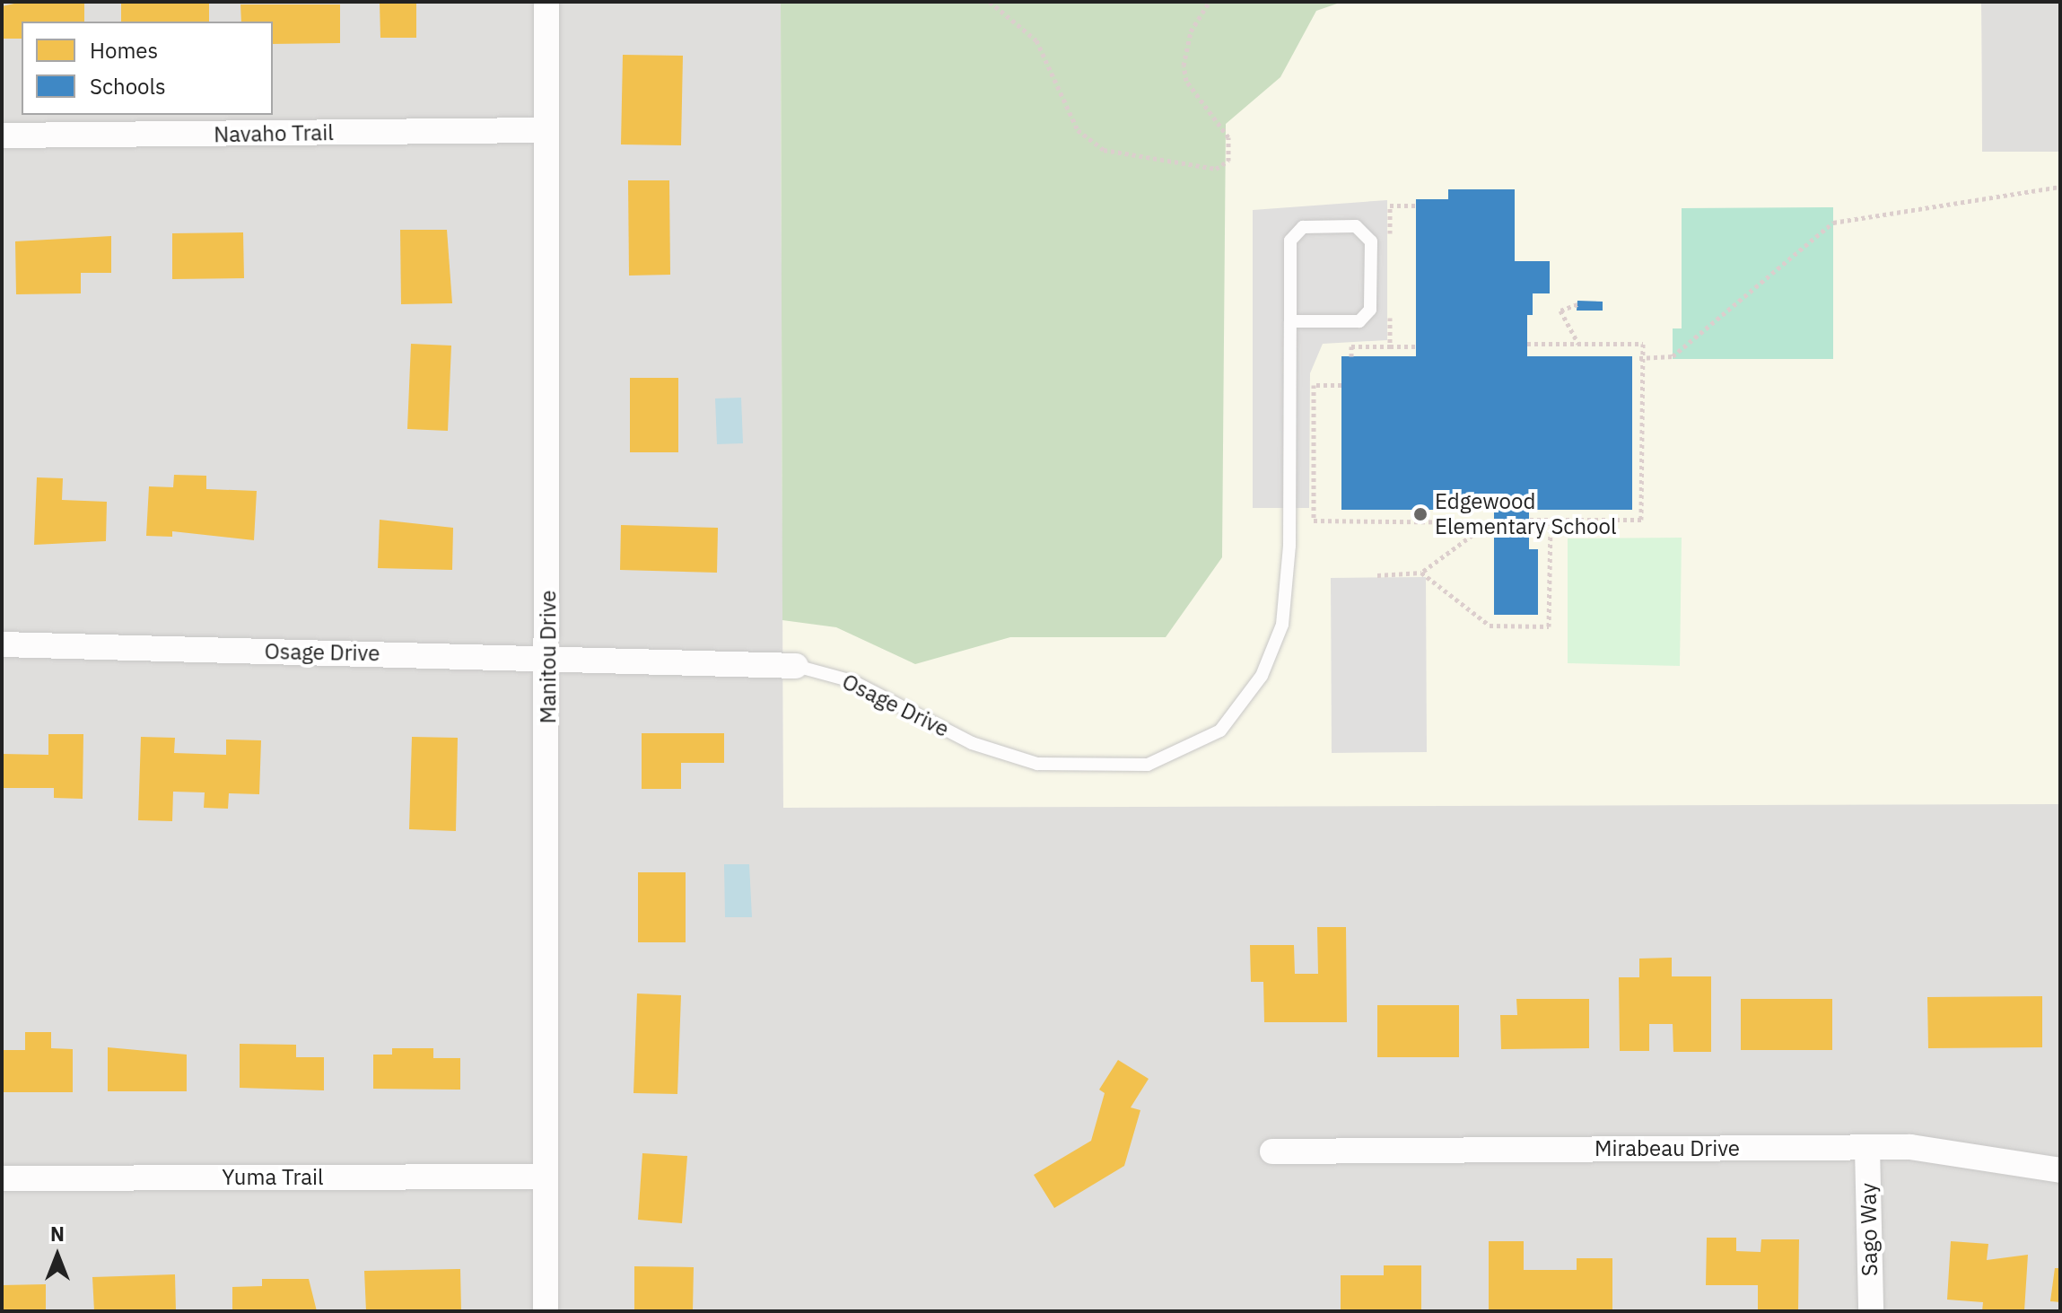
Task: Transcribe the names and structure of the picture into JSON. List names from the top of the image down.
{
  "streets": {
    "street": [
      "Navaho Trail",
      "Osage Drive",
      "Manitou Drive",
      "Mirabeau Drive",
      "Yuma Trail",
      "Sago Way"
    ]
  },
  "crossings": [
    ["Navaho Trail", "Manitou Drive"],
    ["Osage Drive", "Manitou Drive"],
    ["Manitou Drive", "Yuma Trail"],
    ["Mirabeau Drive", "Sago Way"]
  ],
  "places": ["Edgewood Elementary School"],
  "legend": ["Homes", "Schools"],
  "north": "top"
}
